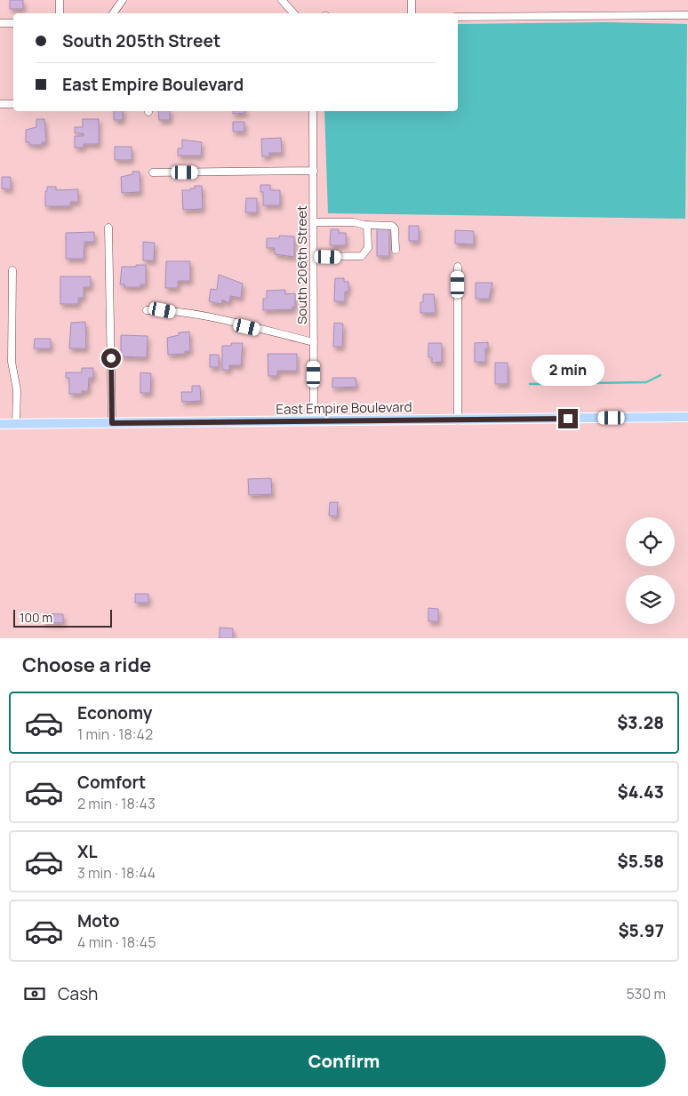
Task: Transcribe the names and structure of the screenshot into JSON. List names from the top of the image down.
{
  "streets": {
    "main road": ["East Empire Boulevard"],
    "street": ["South 206th Street"]
  },
  "crossings": [
    ["South 206th Street", "East Empire Boulevard"]
  ],
  "scale_bar": "100 m",
  "page": {
    "banner": ["South 205th Street", "East Empire Boulevard"],
    "bubble": "2 min",
    "scale": "100 m",
    "heading": "Choose a ride",
    "list": [
      {
        "name": "Economy",
        "note": "1 min · 18:42",
        "value": "$3.28"
      },
      {
        "name": "Comfort",
        "note": "2 min · 18:43",
        "value": "$4.43"
      },
      {
        "name": "XL",
        "note": "3 min · 18:44",
        "value": "$5.58"
      },
      {
        "name": "Moto",
        "note": "4 min · 18:45",
        "value": "$5.97"
      }
    ],
    "pay": ["Cash", "530 m"],
    "buttons": "Confirm"
  }
}
